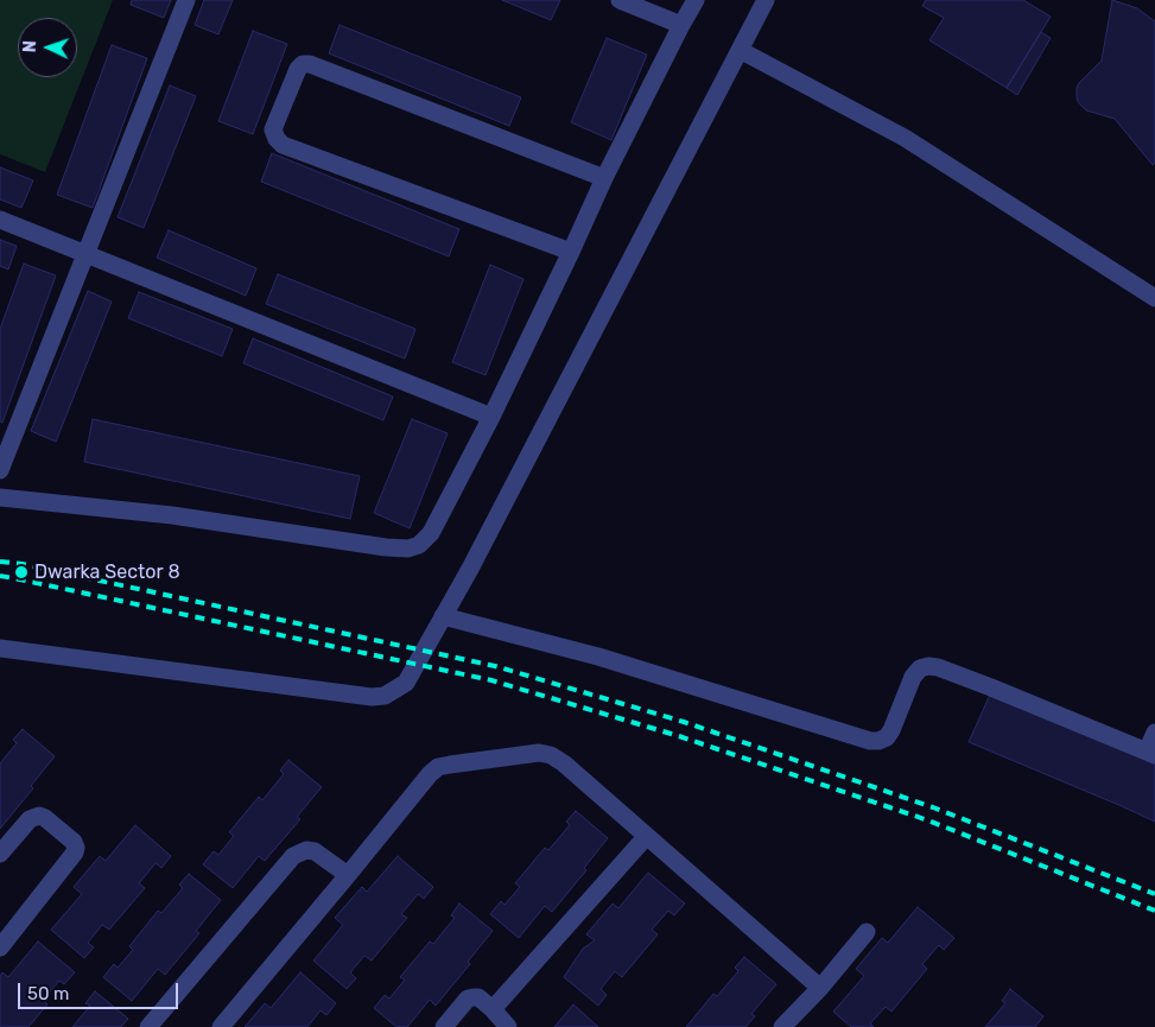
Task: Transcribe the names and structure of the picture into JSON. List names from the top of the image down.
{
  "places": ["Dwarka Sector 8"],
  "scale_bar": "50 m",
  "north": "left"
}
